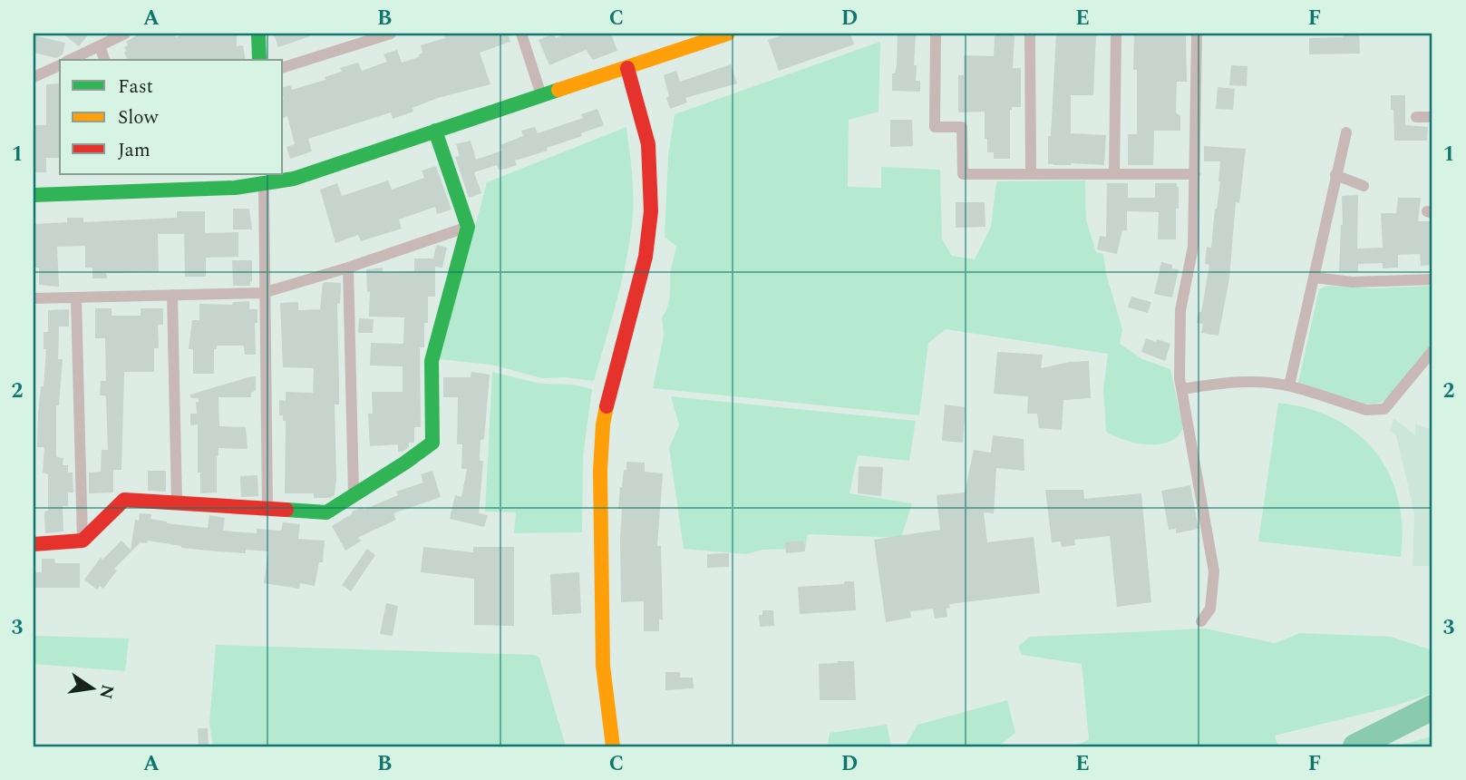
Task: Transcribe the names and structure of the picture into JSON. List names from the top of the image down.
{
  "legend": ["Fast", "Slow", "Jam"],
  "north": "right",
  "grid": {
    "columns": [
      "A",
      "B",
      "C",
      "D",
      "E",
      "F"
    ],
    "rows": ["1", "2", "3"]
  }
}
